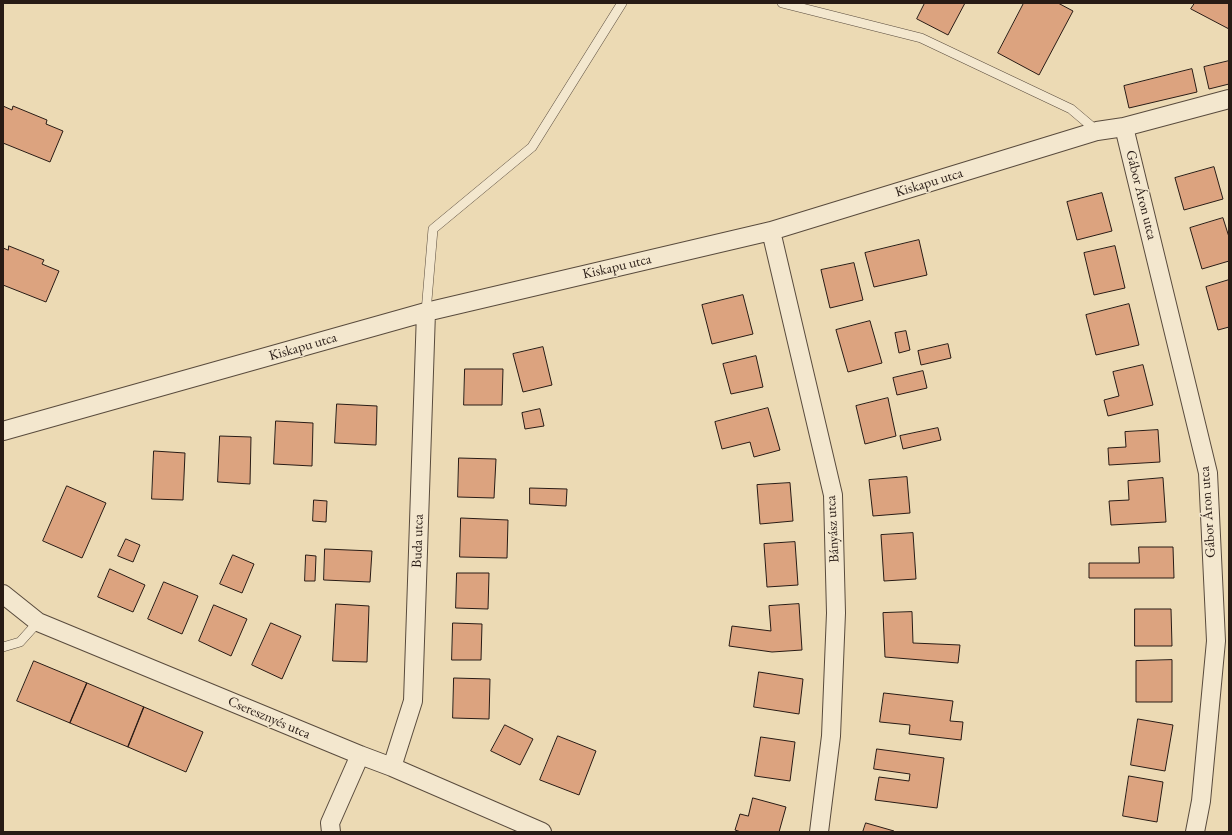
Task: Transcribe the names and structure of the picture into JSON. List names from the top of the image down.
{
  "streets": {
    "street": [
      "Kiskapu utca",
      "Gábor Áron utca",
      "Bányász utca",
      "Buda utca",
      "Cseresznyés utca"
    ]
  },
  "crossings": [
    ["Kiskapu utca", "Gábor Áron utca"],
    ["Kiskapu utca", "Bányász utca"],
    ["Kiskapu utca", "Buda utca"],
    ["Buda utca", "Cseresznyés utca"]
  ]
}
